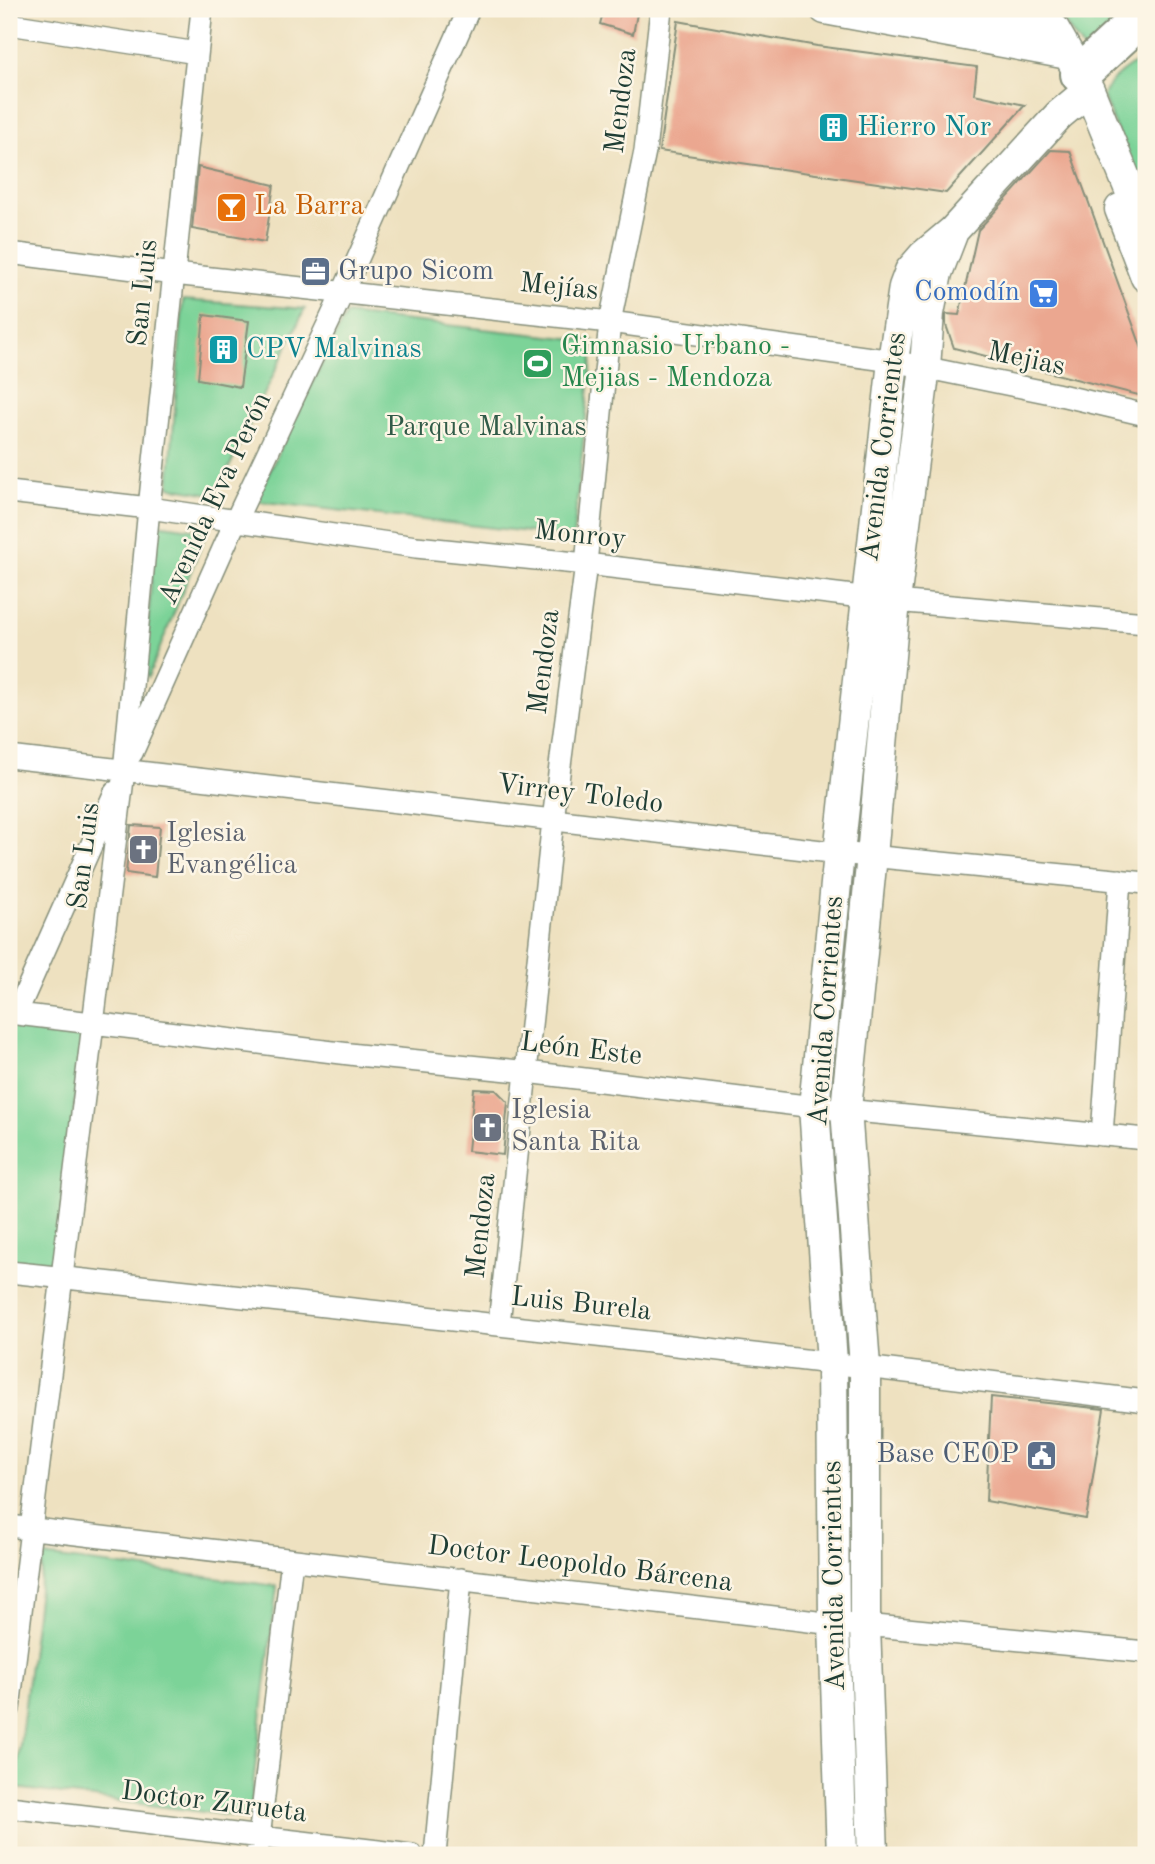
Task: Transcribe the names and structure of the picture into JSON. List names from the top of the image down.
{
  "streets": {
    "street": [
      "Mendoza",
      "Mejías",
      "San Luis",
      "Mejias",
      "Avenida Corrientes",
      "Avenida Eva Perón",
      "Monroy",
      "Virrey Toledo",
      "León Este",
      "Luis Burela",
      "Doctor Leopoldo Bárcena",
      "Doctor Zurueta"
    ]
  },
  "crossings": [
    ["Mendoza", "Mejías"],
    ["Mendoza", "Monroy"],
    ["Mendoza", "Virrey Toledo"],
    ["Mendoza", "León Este"],
    ["Mendoza", "Luis Burela"],
    ["Mejías", "San Luis"],
    ["Mejías", "Mejias"],
    ["Mejías", "Avenida Corrientes"],
    ["Mejías", "Avenida Eva Perón"],
    ["San Luis", "Avenida Eva Perón"],
    ["San Luis", "Monroy"],
    ["San Luis", "Virrey Toledo"],
    ["San Luis", "León Este"],
    ["San Luis", "Luis Burela"],
    ["San Luis", "Doctor Leopoldo Bárcena"],
    ["Mejias", "Avenida Corrientes"],
    ["Avenida Corrientes", "Monroy"],
    ["Avenida Corrientes", "Virrey Toledo"],
    ["Avenida Corrientes", "León Este"],
    ["Avenida Corrientes", "Luis Burela"],
    ["Avenida Corrientes", "Doctor Leopoldo Bárcena"],
    ["Avenida Eva Perón", "Monroy"],
    ["Avenida Eva Perón", "Virrey Toledo"],
    ["Avenida Eva Perón", "León Este"]
  ],
  "parks": ["Parque Malvinas"],
  "places": {
    "building": ["Hierro Nor", "CPV Malvinas"],
    "bar": ["La Barra"],
    "office": ["Grupo Sicom"],
    "supermarket": ["Comodín"],
    "sports": ["Gimnasio Urbano - Mejias - Mendoza"],
    "church": ["Iglesia Evangélica", "Iglesia Santa Rita"],
    "public building": ["Base CEOP"]
  }
}
